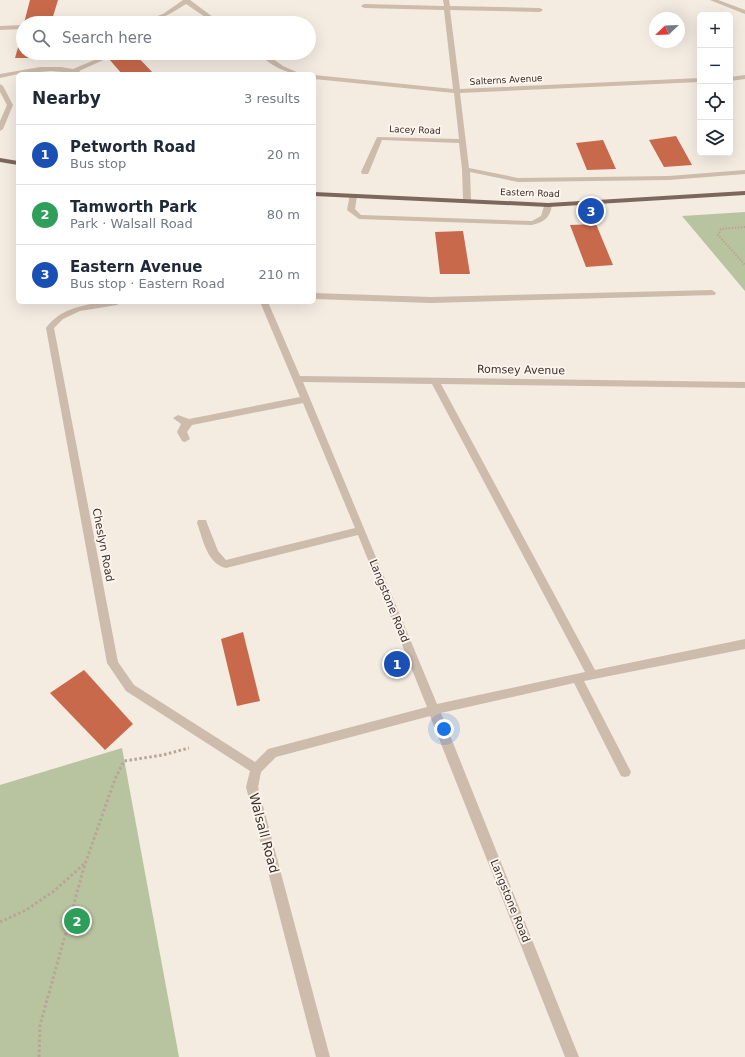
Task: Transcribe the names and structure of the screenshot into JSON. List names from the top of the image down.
{
  "streets": {
    "main road": ["Eastern Road"],
    "street": [
      "Salterns Avenue",
      "Lacey Road",
      "Romsey Avenue",
      "Cheslyn Road",
      "Langstone Road",
      "Walsall Road"
    ]
  },
  "crossings": [
    ["Romsey Avenue", "Langstone Road"],
    ["Cheslyn Road", "Walsall Road"]
  ],
  "north": "bottom left",
  "page": {
    "map_buttons": ["+", "−"],
    "search": "Search here",
    "heading": ["Nearby", "3 results"],
    "list": [
      {
        "mark": "1",
        "name": "Petworth Road",
        "note": "Bus stop",
        "value": "20 m"
      },
      {
        "mark": "2",
        "name": "Tamworth Park",
        "note": "Park · Walsall Road",
        "value": "80 m"
      },
      {
        "mark": "3",
        "name": "Eastern Avenue",
        "note": "Bus stop · Eastern Road",
        "value": "210 m"
      }
    ],
    "pins": ["3", "1", "2"]
  }
}
